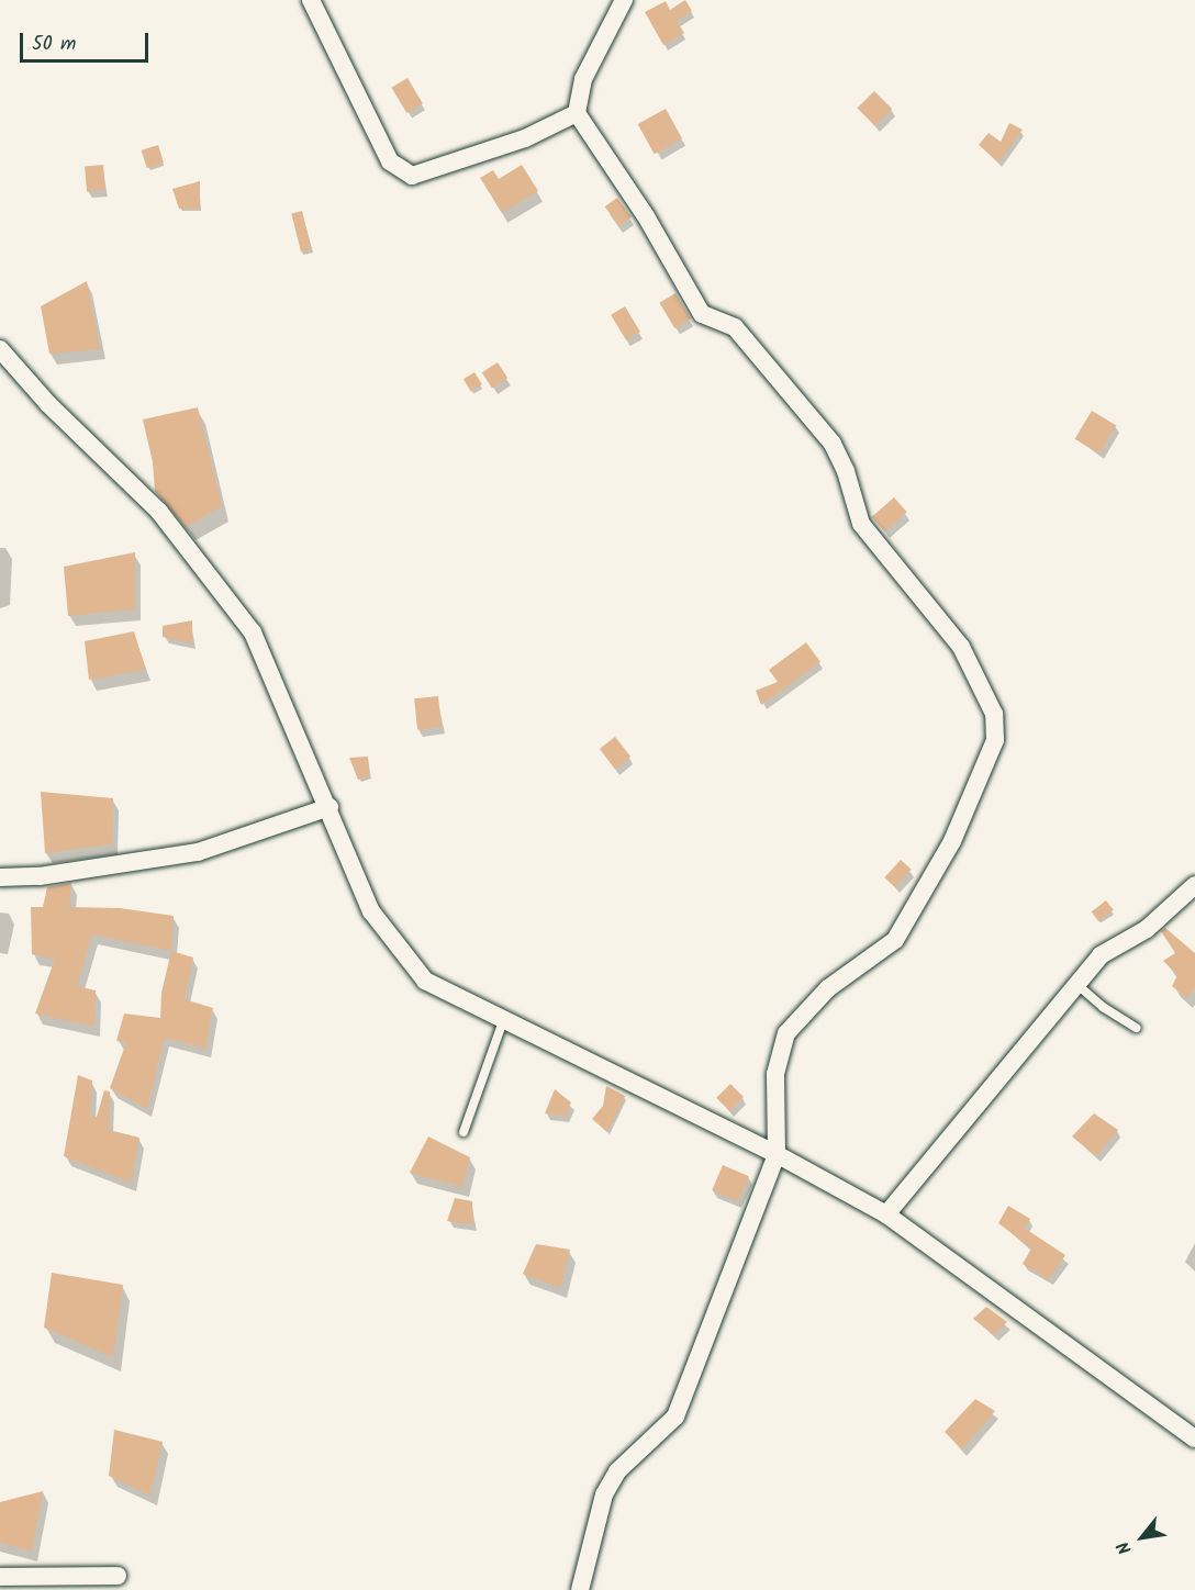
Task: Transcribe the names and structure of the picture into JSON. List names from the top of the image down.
{
  "scale_bar": "50 m",
  "north": "bottom left"
}
